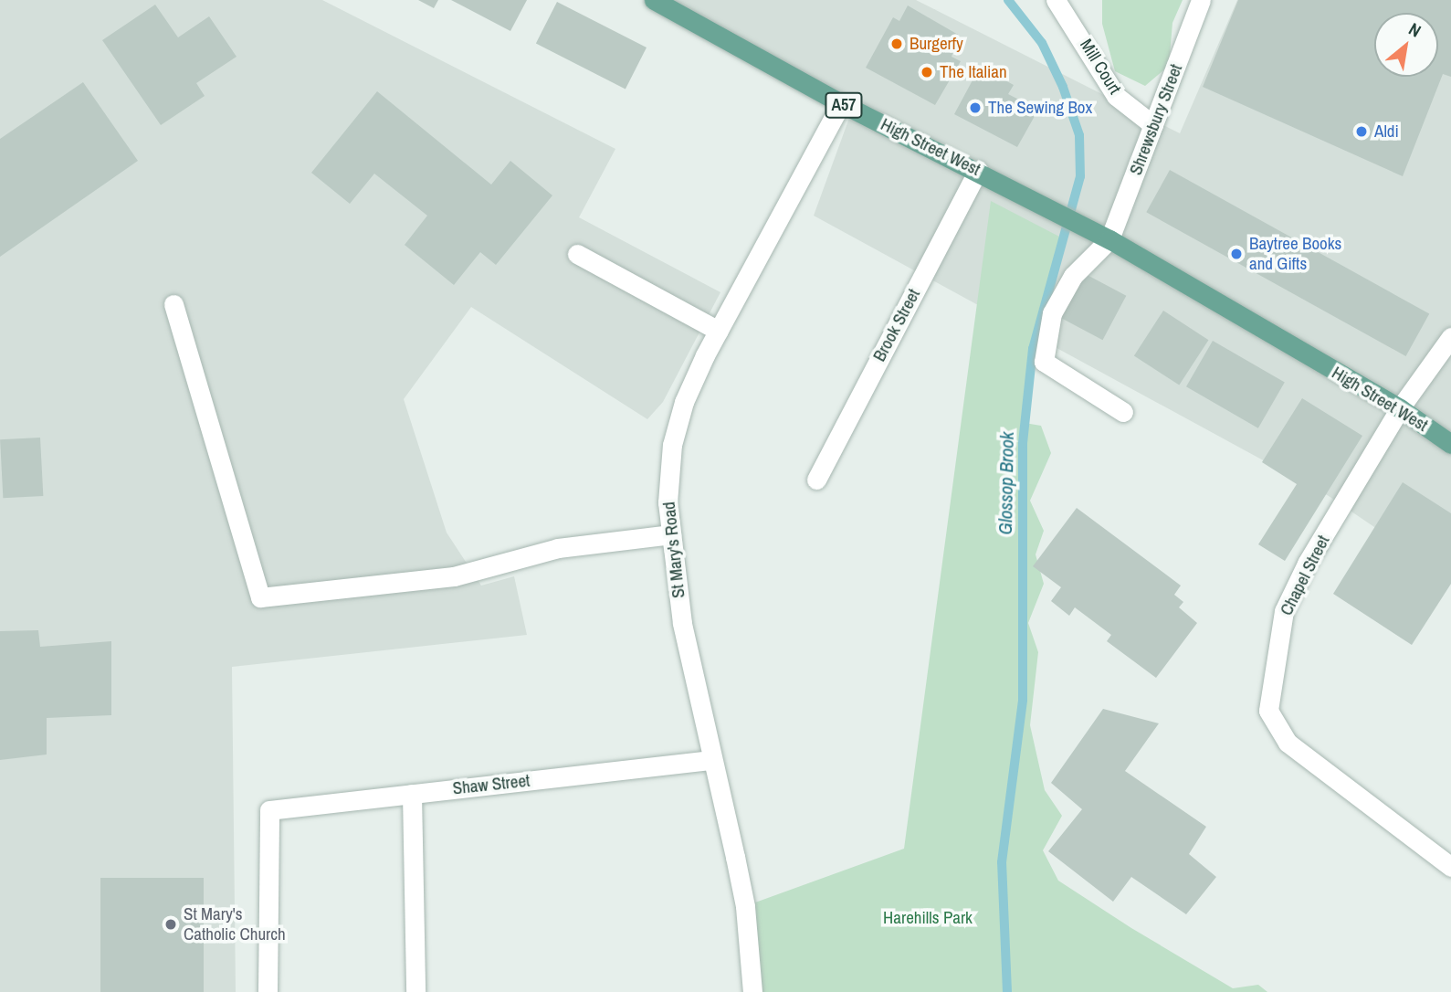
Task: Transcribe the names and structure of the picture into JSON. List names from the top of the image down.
{
  "streets": {
    "main road": ["A57", "High Street West"],
    "street": [
      "Mill Court",
      "Shrewsbury Street",
      "Brook Street",
      "St Mary's Road",
      "Chapel Street",
      "Shaw Street"
    ]
  },
  "crossings": [
    ["Mill Court", "Shrewsbury Street"],
    ["Shrewsbury Street", "High Street West"],
    ["High Street West", "Brook Street"],
    ["High Street West", "St Mary's Road"],
    ["High Street West", "Chapel Street"],
    ["St Mary's Road", "Shaw Street"]
  ],
  "water": ["Glossop Brook"],
  "parks": ["Harehills Park"],
  "places": [
    "Burgerfy",
    "The Italian",
    "The Sewing Box",
    "Aldi",
    "Baytree Books and Gifts",
    "St Mary's Catholic Church"
  ],
  "north": "top right"
}
